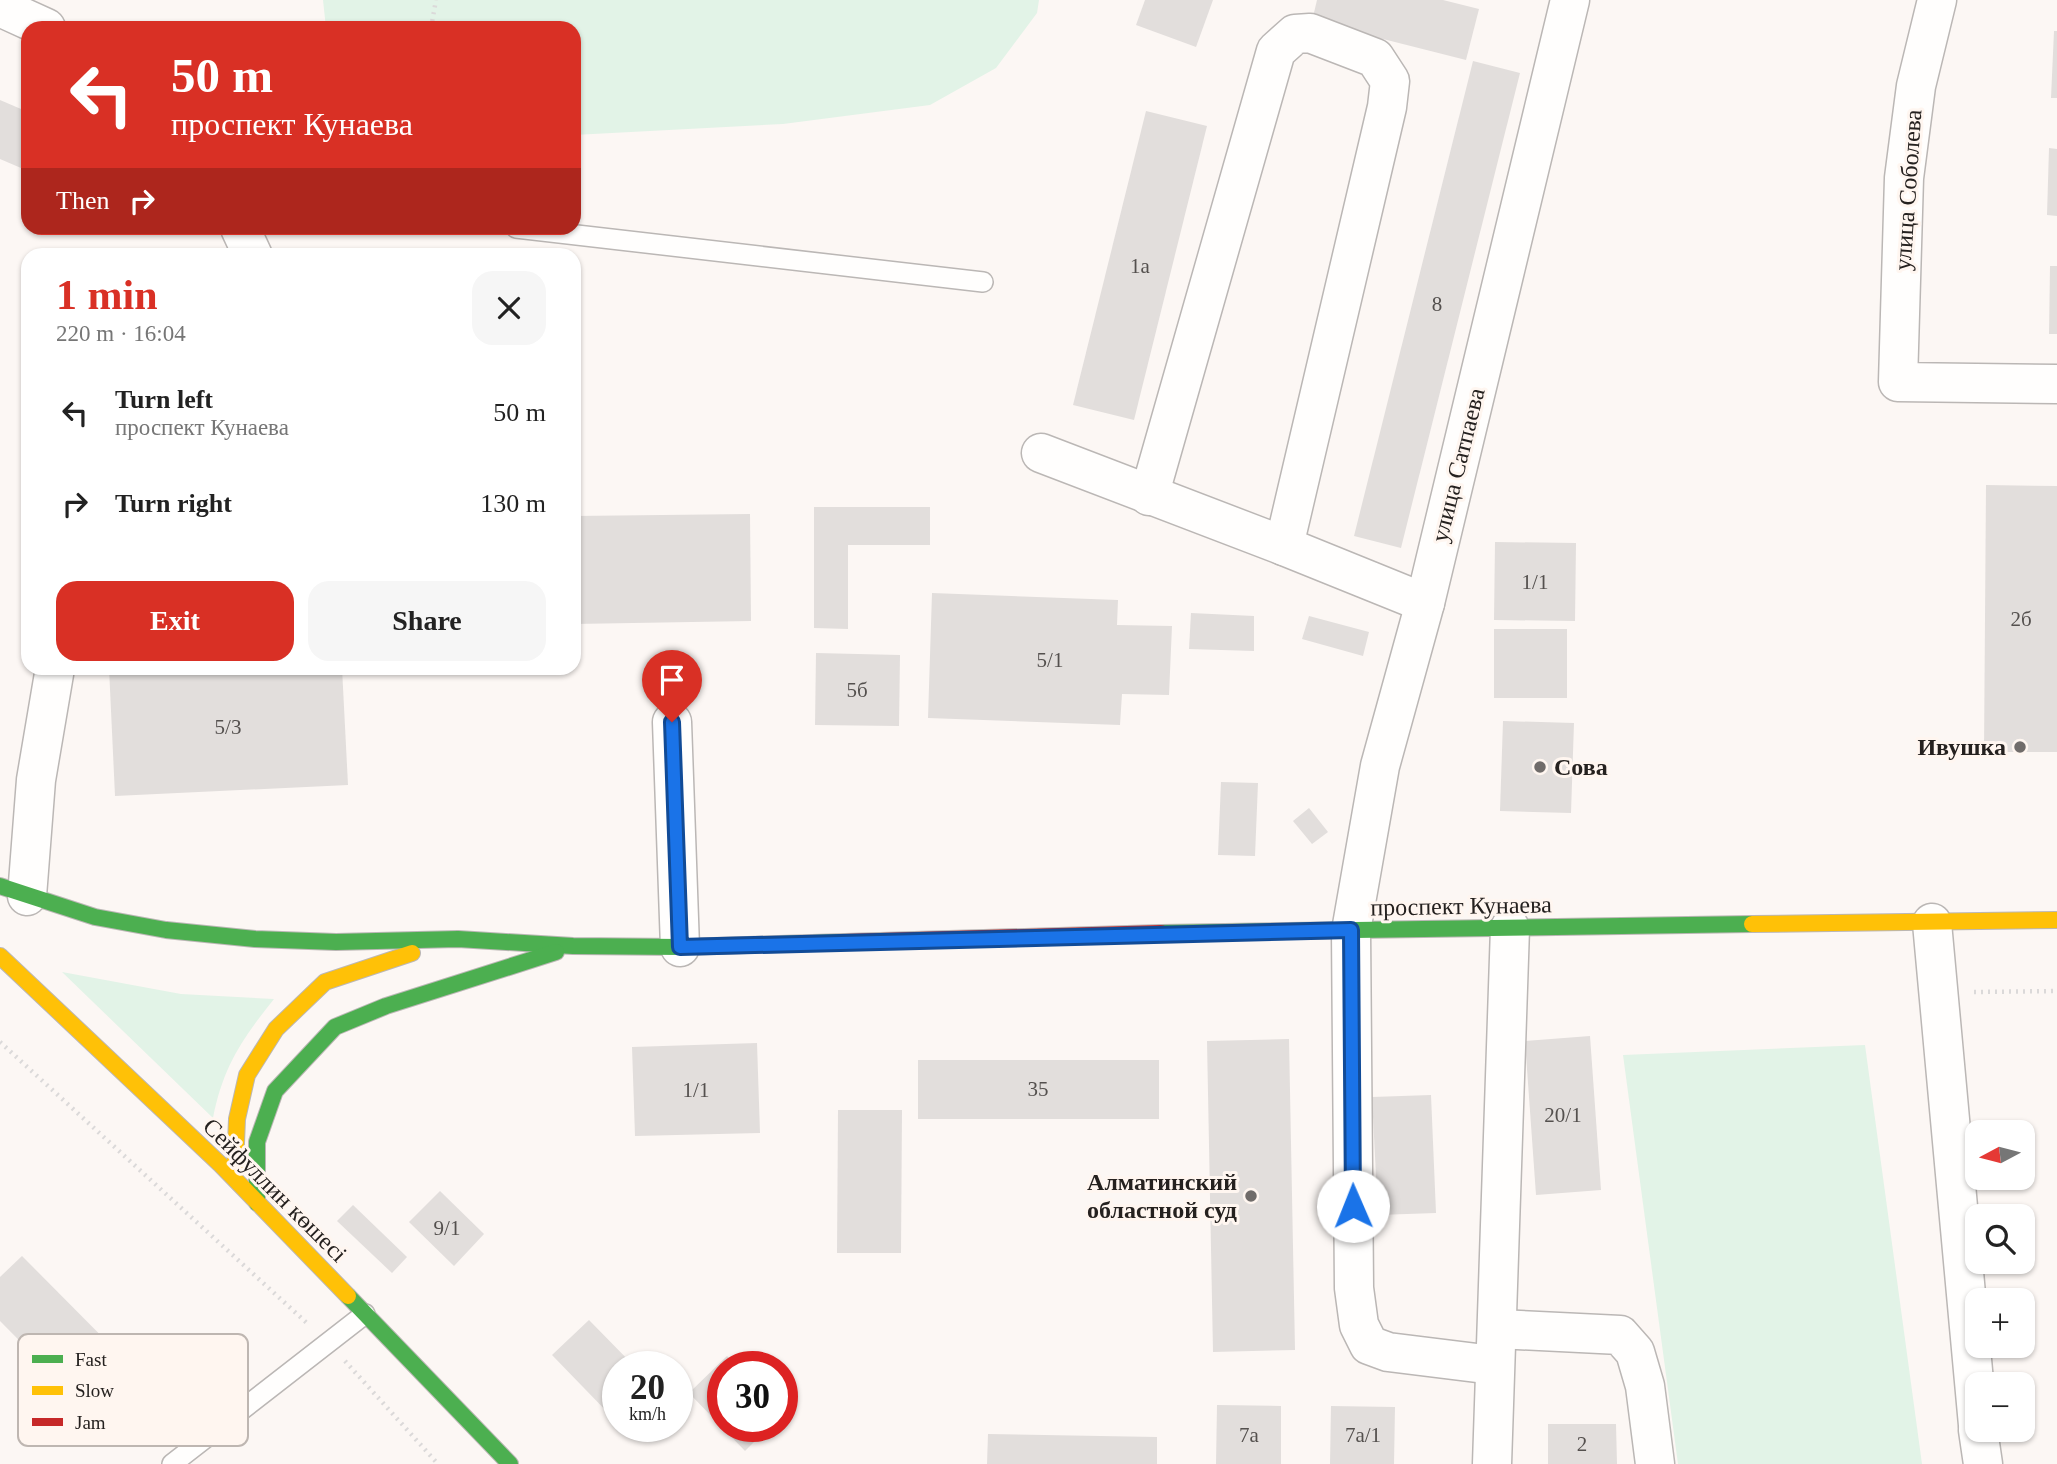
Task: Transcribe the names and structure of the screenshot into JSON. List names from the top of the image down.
{
  "streets": {
    "main road": ["проспект Кунаева", "Сейфуллин көшесі"],
    "street": ["улица Соболева", "улица Сатпаева"]
  },
  "crossings": [
    ["улица Сатпаева", "проспект Кунаева"]
  ],
  "places": ["Ивушка", "Сова", "Алматинский областной суд"],
  "house_numbers": [
    "1а",
    "8",
    "1/1",
    "2б",
    "5/1",
    "5б",
    "5/3",
    "35",
    "1/1",
    "20/1",
    "9/1",
    "7а",
    "7а/1",
    "2"
  ],
  "legend": ["Fast", "Slow", "Jam"],
  "north": "left",
  "page": {
    "turn": ["50 m", "проспект Кунаева"],
    "then": "Then",
    "heading": ["1 min", "220 m · 16:04"],
    "list": [
      {
        "name": "Turn left",
        "note": "проспект Кунаева",
        "value": "50 m"
      },
      {
        "name": "Turn right",
        "value": "130 m"
      }
    ],
    "buttons": ["Exit", "Share"],
    "map_buttons": ["+", "−"],
    "speed": "20 km/h",
    "limit": "30"
  }
}
